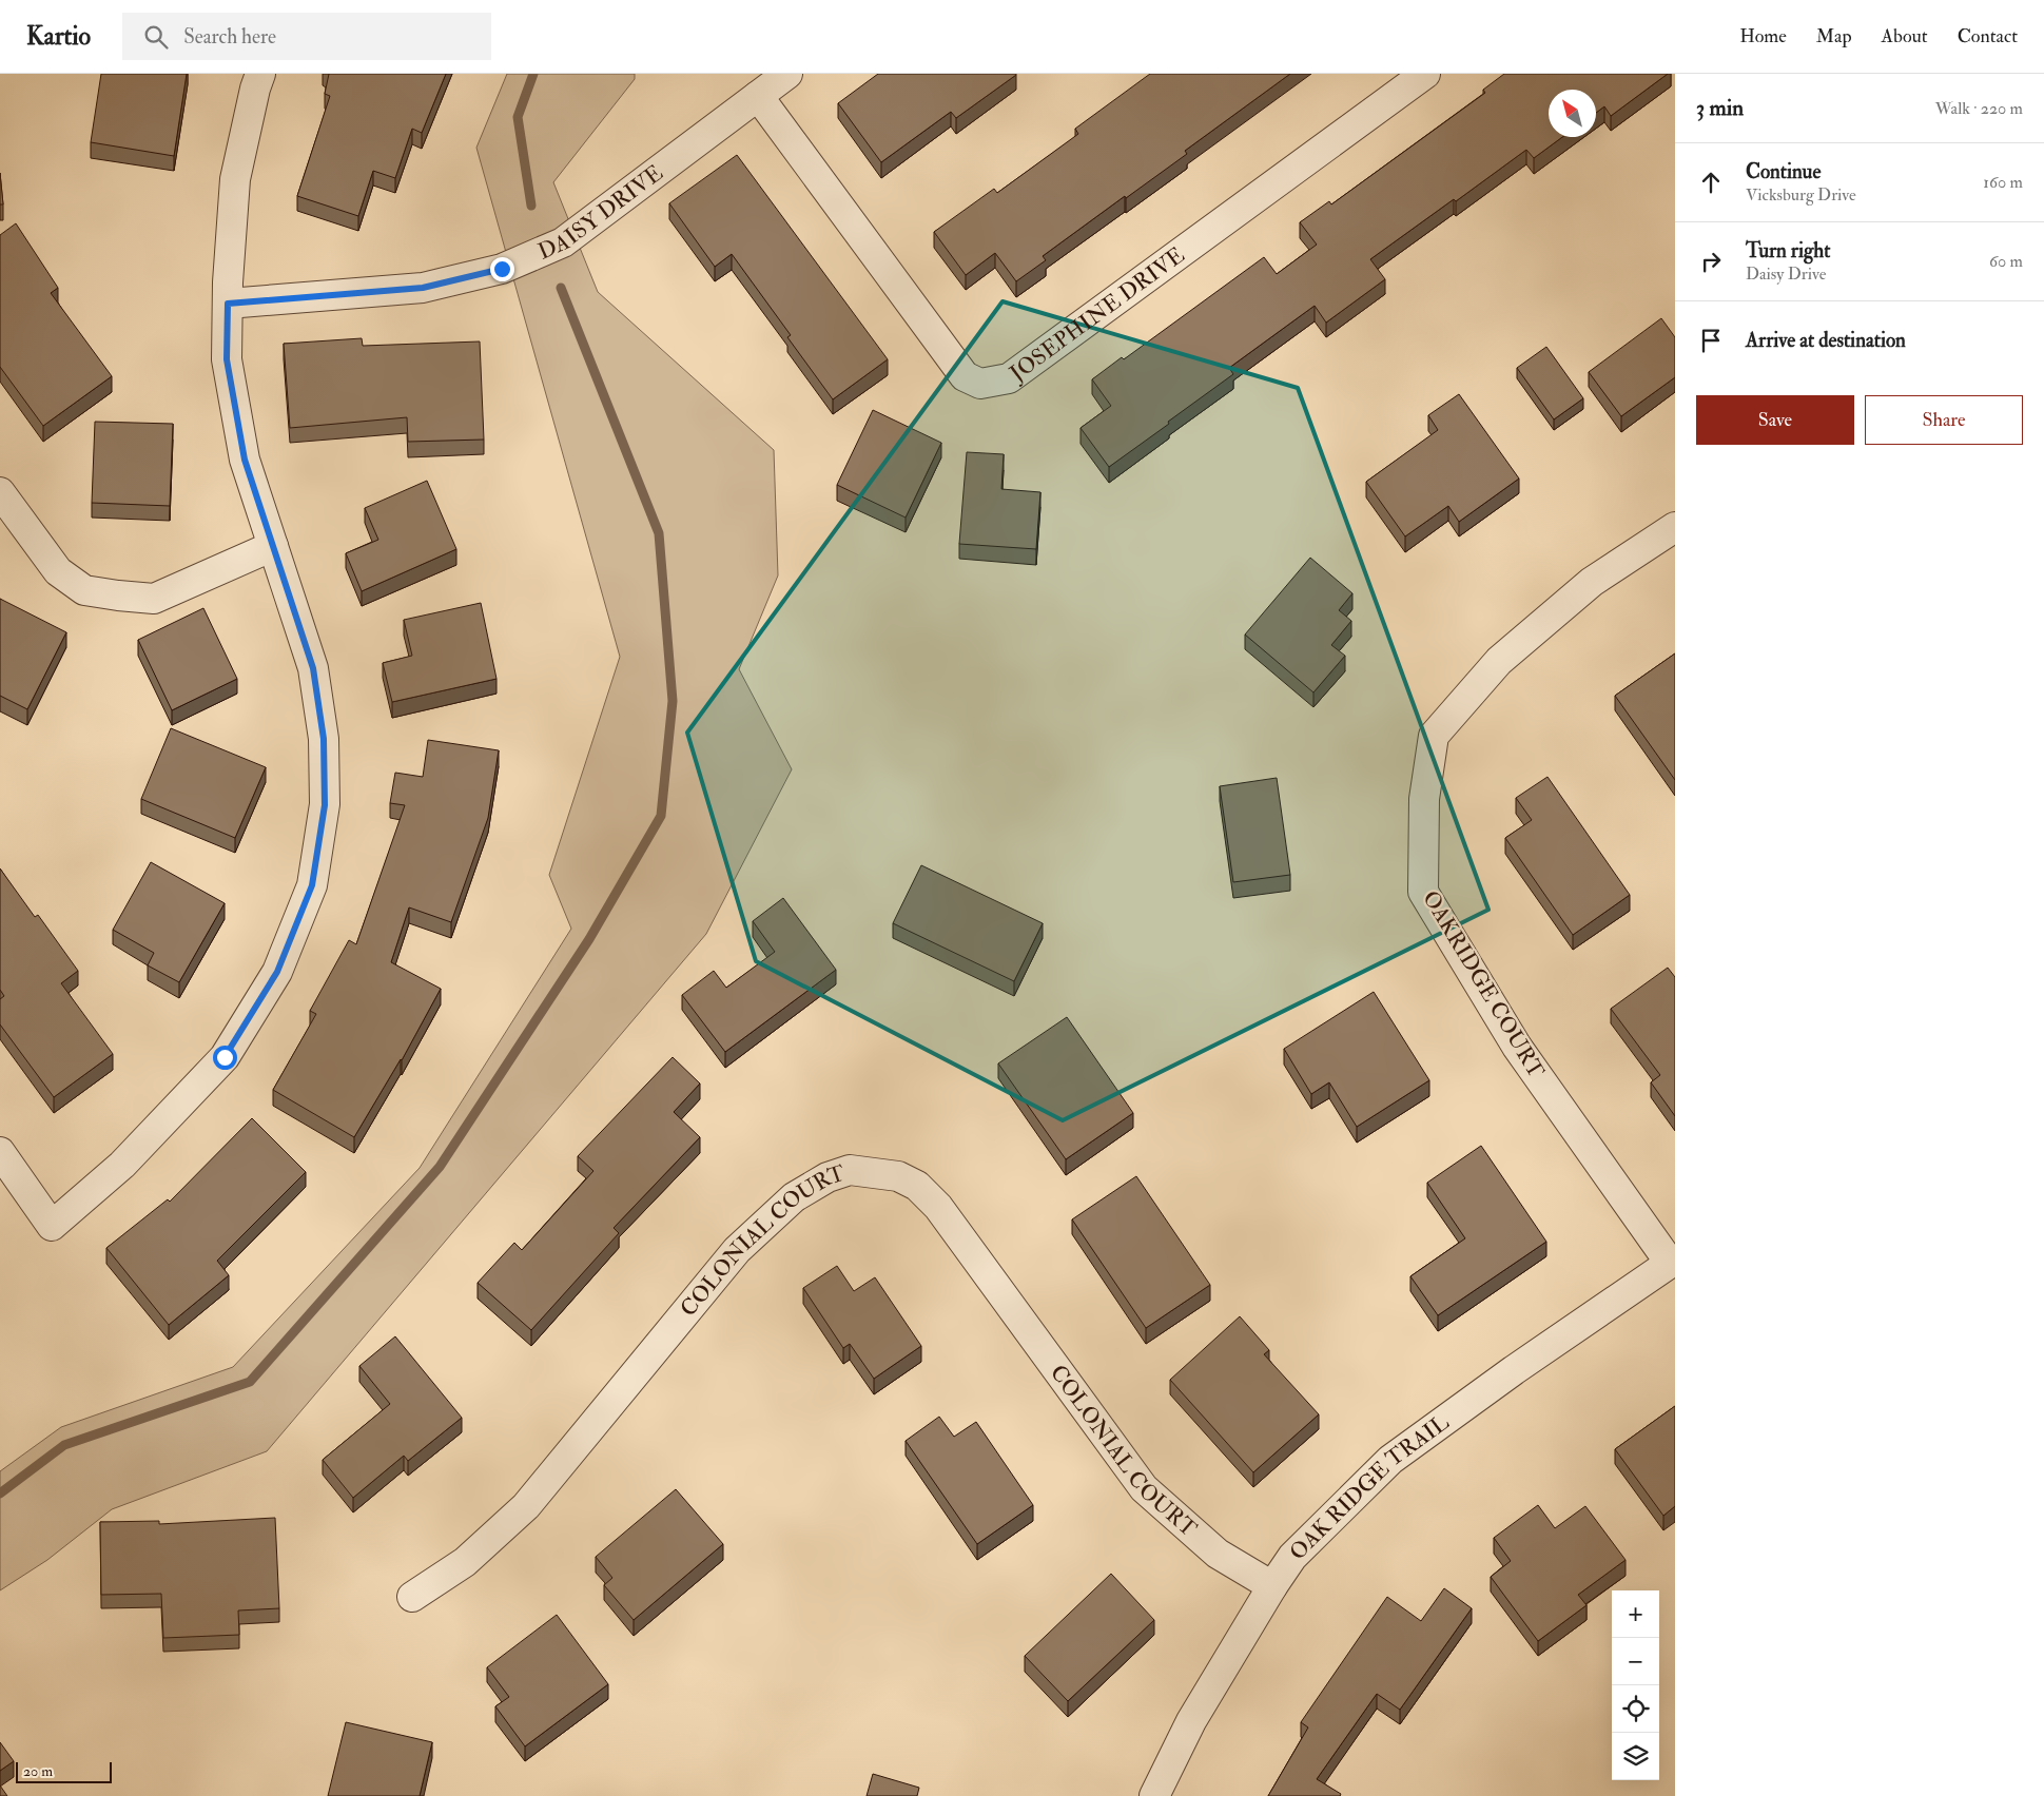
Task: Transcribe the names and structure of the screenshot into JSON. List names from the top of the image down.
{
  "streets": {
    "street": [
      "DAISY DRIVE",
      "JOSEPHINE DRIVE",
      "OAKRIDGE COURT",
      "COLONIAL COURT",
      "OAK RIDGE TRAIL"
    ]
  },
  "crossings": [
    ["DAISY DRIVE", "JOSEPHINE DRIVE"],
    ["OAKRIDGE COURT", "OAK RIDGE TRAIL"],
    ["COLONIAL COURT", "OAK RIDGE TRAIL"]
  ],
  "scale_bar": "20 m",
  "north": "top left",
  "page": {
    "header": "Kartio",
    "search": "Search here",
    "nav": [
      "Home",
      "Map",
      "About",
      "Contact"
    ],
    "heading": ["3 min", "Walk · 220 m"],
    "list": [
      ["Continue", "Vicksburg Drive", "160 m"],
      ["Turn right", "Daisy Drive", "60 m"],
      "Arrive at destination"
    ],
    "buttons": ["Save", "Share"],
    "map_buttons": ["+", "−"],
    "scale": "20 m"
  }
}
